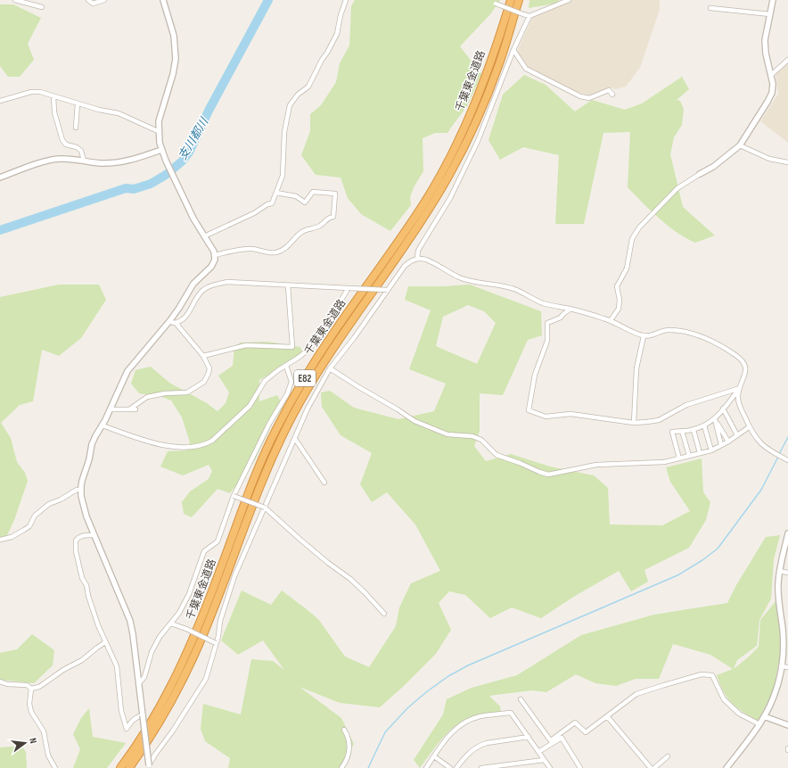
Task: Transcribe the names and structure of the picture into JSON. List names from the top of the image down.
{
  "streets": {
    "highway": ["千葉東金道路", "E82"]
  },
  "water": ["支川都川"],
  "north": "right"
}
